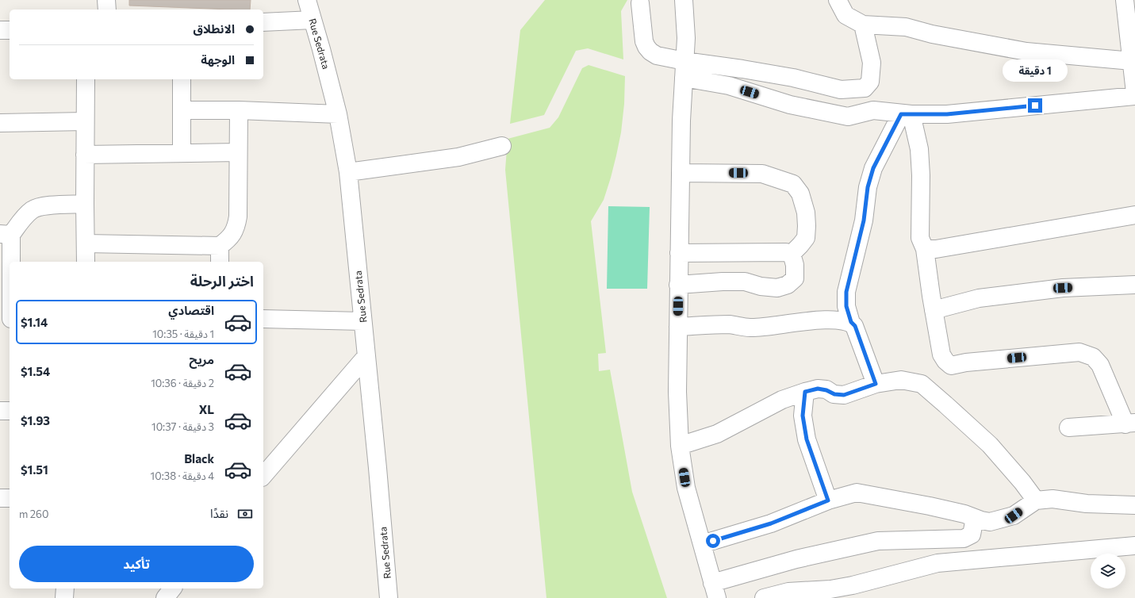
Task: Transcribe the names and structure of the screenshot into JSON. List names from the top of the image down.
{
  "streets": {
    "street": ["Rue Sedrata"]
  },
  "page": {
    "banner": ["الانطلاق", "الوجهة"],
    "bubble": "1 دقيقة",
    "heading": "اختر الرحلة",
    "list": [
      {
        "name": "اقتصادي",
        "note": "1 دقيقة · 10:35",
        "value": "$1.14"
      },
      {
        "name": "مريح",
        "note": "2 دقيقة · 10:36",
        "value": "$1.54"
      },
      {
        "name": "XL",
        "note": "3 دقيقة · 10:37",
        "value": "$1.93"
      },
      {
        "name": "Black",
        "note": "4 دقيقة · 10:38",
        "value": "$1.51"
      }
    ],
    "pay": ["نقدًا", "260 m"],
    "buttons": "تأكيد"
  }
}
